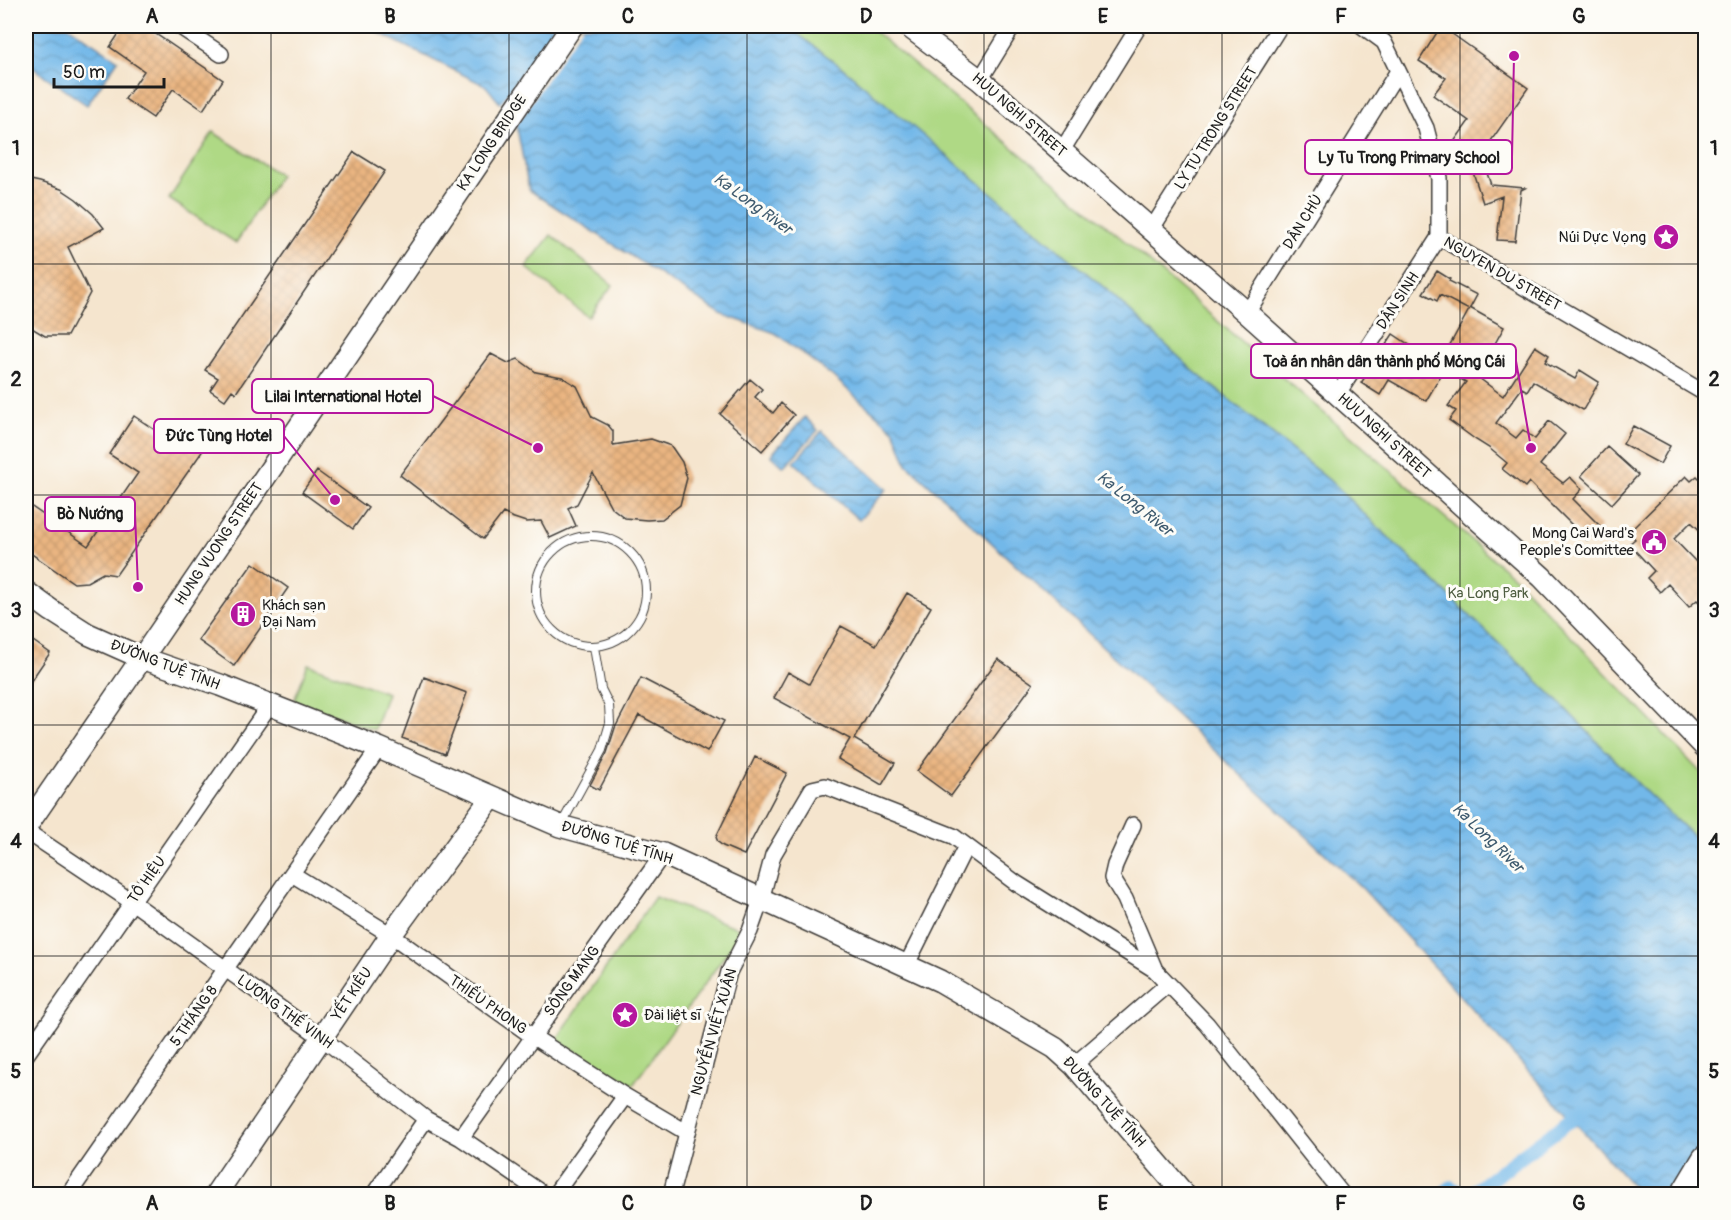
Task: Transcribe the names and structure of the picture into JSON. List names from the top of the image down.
{
  "streets": {
    "street": [
      "HUU NGHI STREET",
      "LY TU TRONG STREET",
      "KA LONG BRIDGE",
      "DÂN CHỦ",
      "NGUYEN DU STREET",
      "DÂN SINH",
      "HUNG VUONG STREET",
      "ĐƯỜNG TUỆ TĨNH",
      "TÔ HIỆU",
      "SÔNG MANG",
      "YẾT KIÊU",
      "THIẾU PHONG",
      "LƯƠNG THẾ VINH",
      "5 THÁNG 8",
      "NGUYỄN VIẾT XUÂN"
    ]
  },
  "crossings": [
    ["HUU NGHI STREET", "LY TU TRONG STREET"],
    ["HUU NGHI STREET", "DÂN CHỦ"],
    ["HUU NGHI STREET", "DÂN SINH"],
    ["KA LONG BRIDGE", "HUNG VUONG STREET"],
    ["DÂN CHỦ", "NGUYEN DU STREET"],
    ["NGUYEN DU STREET", "DÂN SINH"],
    ["HUNG VUONG STREET", "ĐƯỜNG TUỆ TĨNH"],
    ["HUNG VUONG STREET", "LƯƠNG THẾ VINH"],
    ["ĐƯỜNG TUỆ TĨNH", "TÔ HIỆU"],
    ["ĐƯỜNG TUỆ TĨNH", "SÔNG MANG"],
    ["ĐƯỜNG TUỆ TĨNH", "YẾT KIÊU"],
    ["ĐƯỜNG TUỆ TĨNH", "5 THÁNG 8"],
    ["ĐƯỜNG TUỆ TĨNH", "NGUYỄN VIẾT XUÂN"],
    ["TÔ HIỆU", "LƯƠNG THẾ VINH"],
    ["SÔNG MANG", "THIẾU PHONG"],
    ["SÔNG MANG", "LƯƠNG THẾ VINH"],
    ["YẾT KIÊU", "THIẾU PHONG"],
    ["YẾT KIÊU", "LƯƠNG THẾ VINH"],
    ["THIẾU PHONG", "5 THÁNG 8"],
    ["THIẾU PHONG", "NGUYỄN VIẾT XUÂN"],
    ["LƯƠNG THẾ VINH", "5 THÁNG 8"]
  ],
  "water": ["Ka Long River"],
  "parks": ["Ka Long Park"],
  "places": {
    "other": [
      "Ly Tu Trong Primary School",
      "Lilai International Hotel",
      "Toà án nhân dân thành phố Móng Cái",
      "Đức Tùng Hotel",
      "Bò Nướng"
    ],
    "place": ["Núi Dực Vọng", "Đài liệt sĩ"],
    "public building": ["Mong Cai Ward's People's Comittee"],
    "building": ["Khách sạn Đại Nam"]
  },
  "scale_bar": "50 m",
  "grid": {
    "columns": [
      "A",
      "B",
      "C",
      "D",
      "E",
      "F",
      "G"
    ],
    "rows": [
      "1",
      "2",
      "3",
      "4",
      "5"
    ]
  }
}
